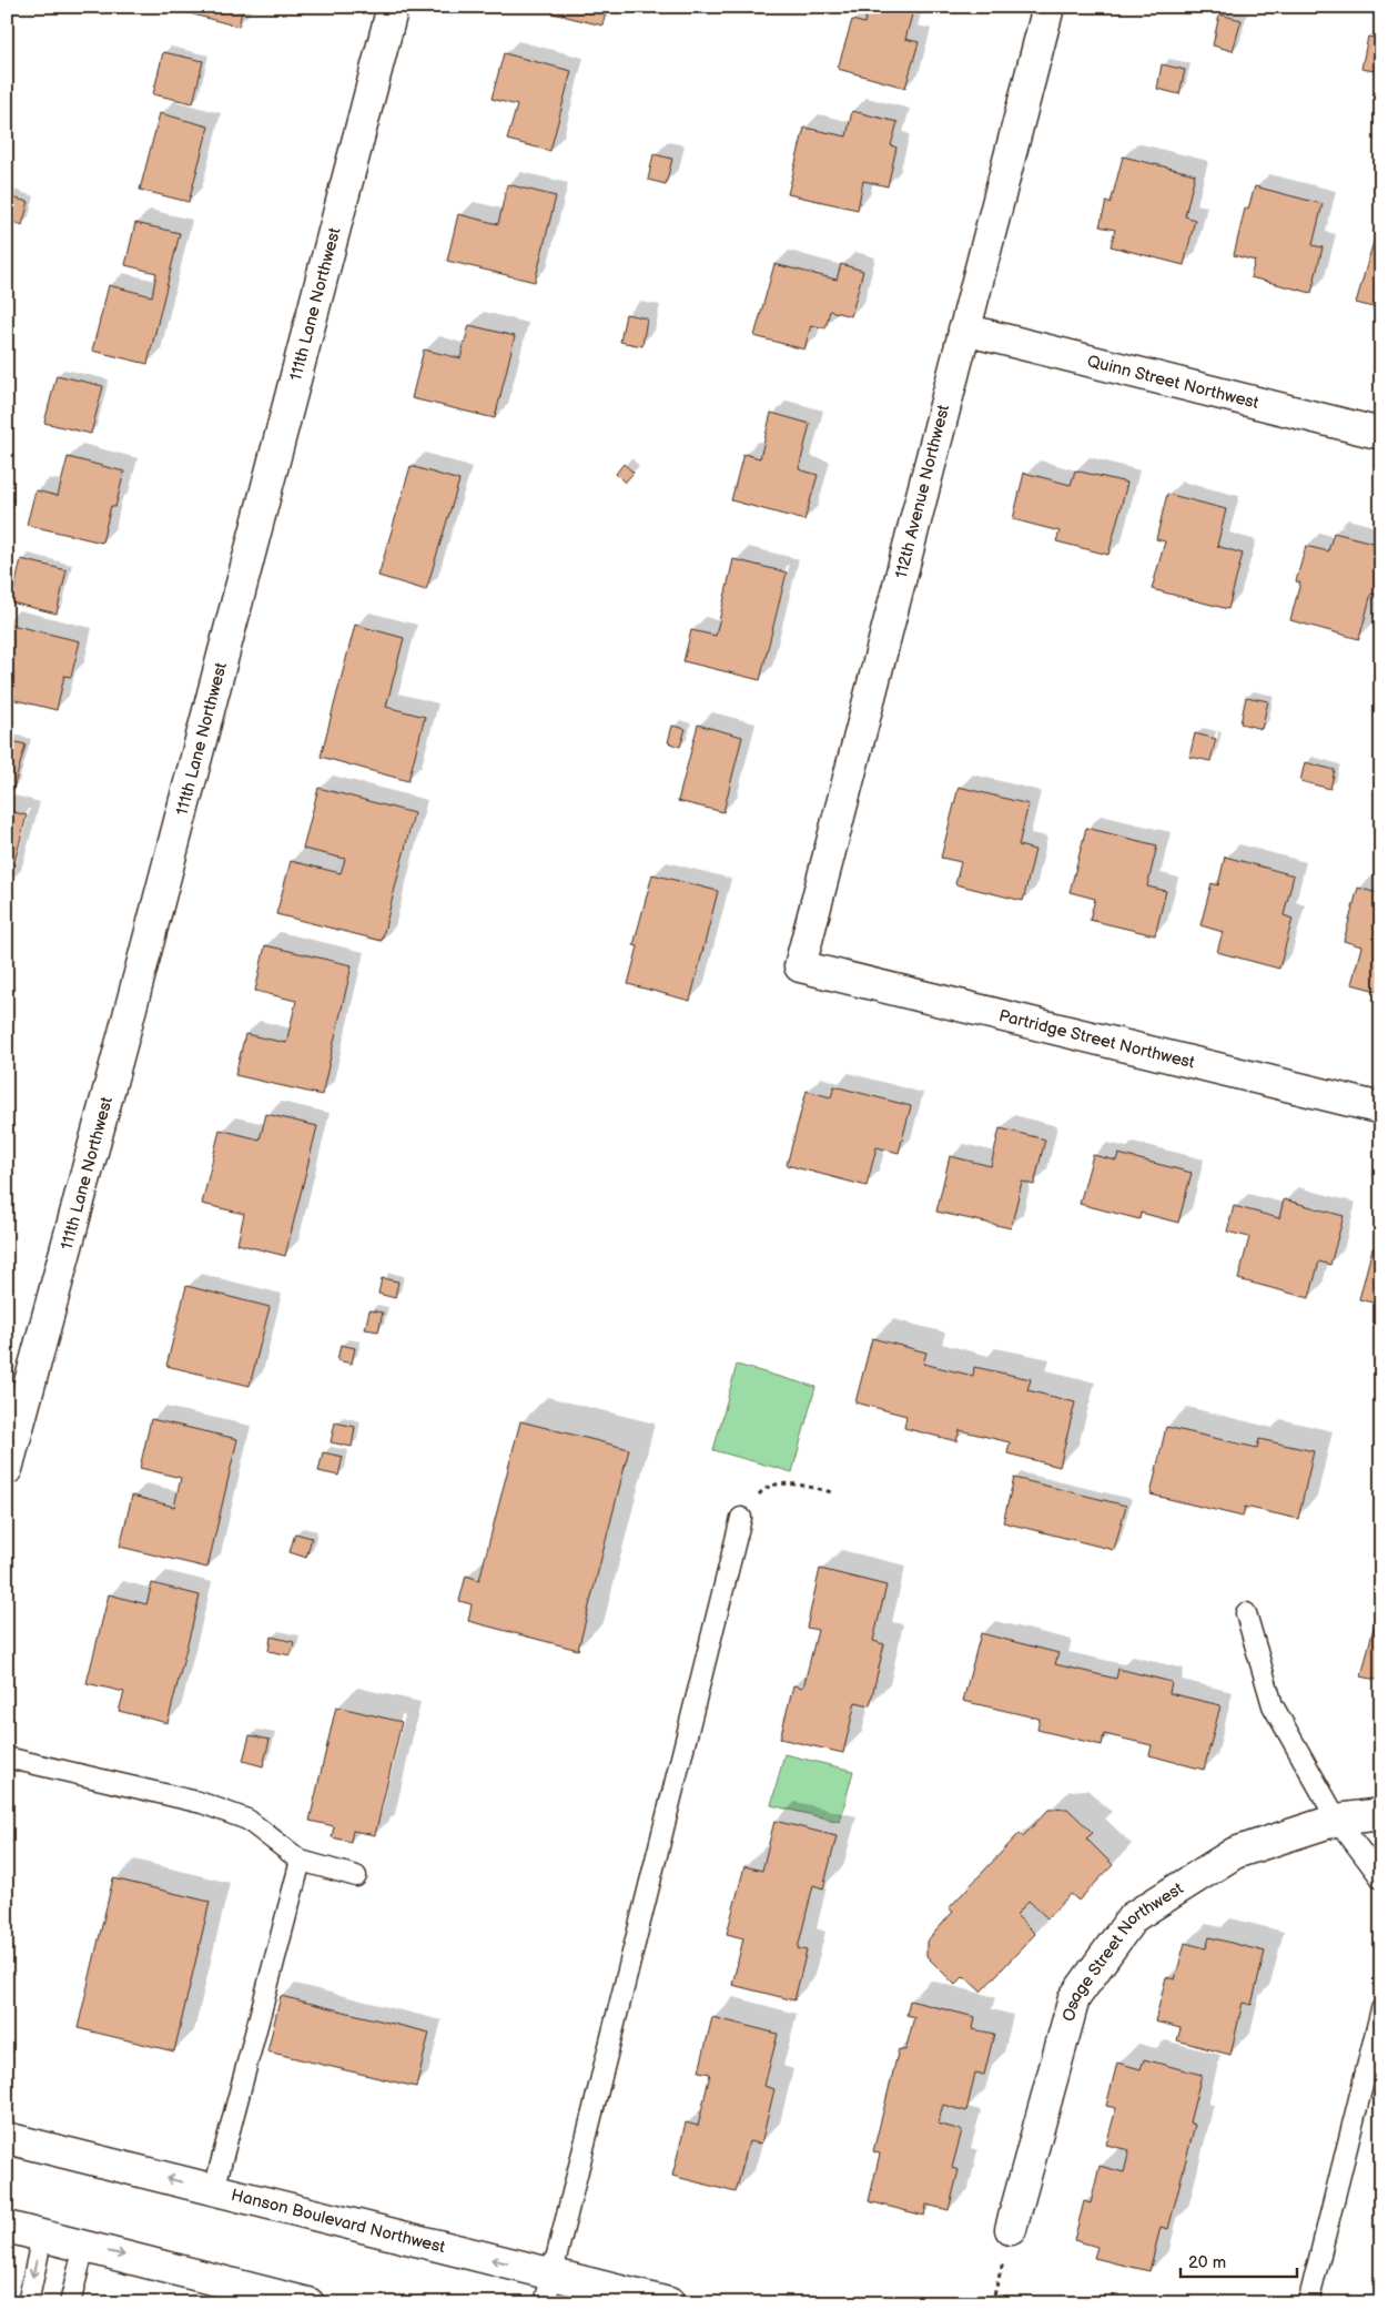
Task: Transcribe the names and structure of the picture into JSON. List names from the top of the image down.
{
  "streets": {
    "street": [
      "111th Lane Northwest",
      "Quinn Street Northwest",
      "112th Avenue Northwest",
      "Partridge Street Northwest",
      "Osage Street Northwest",
      "Hanson Boulevard Northwest"
    ]
  },
  "crossings": [
    ["Quinn Street Northwest", "112th Avenue Northwest"],
    ["112th Avenue Northwest", "Partridge Street Northwest"]
  ],
  "scale_bar": "20 m"
}
